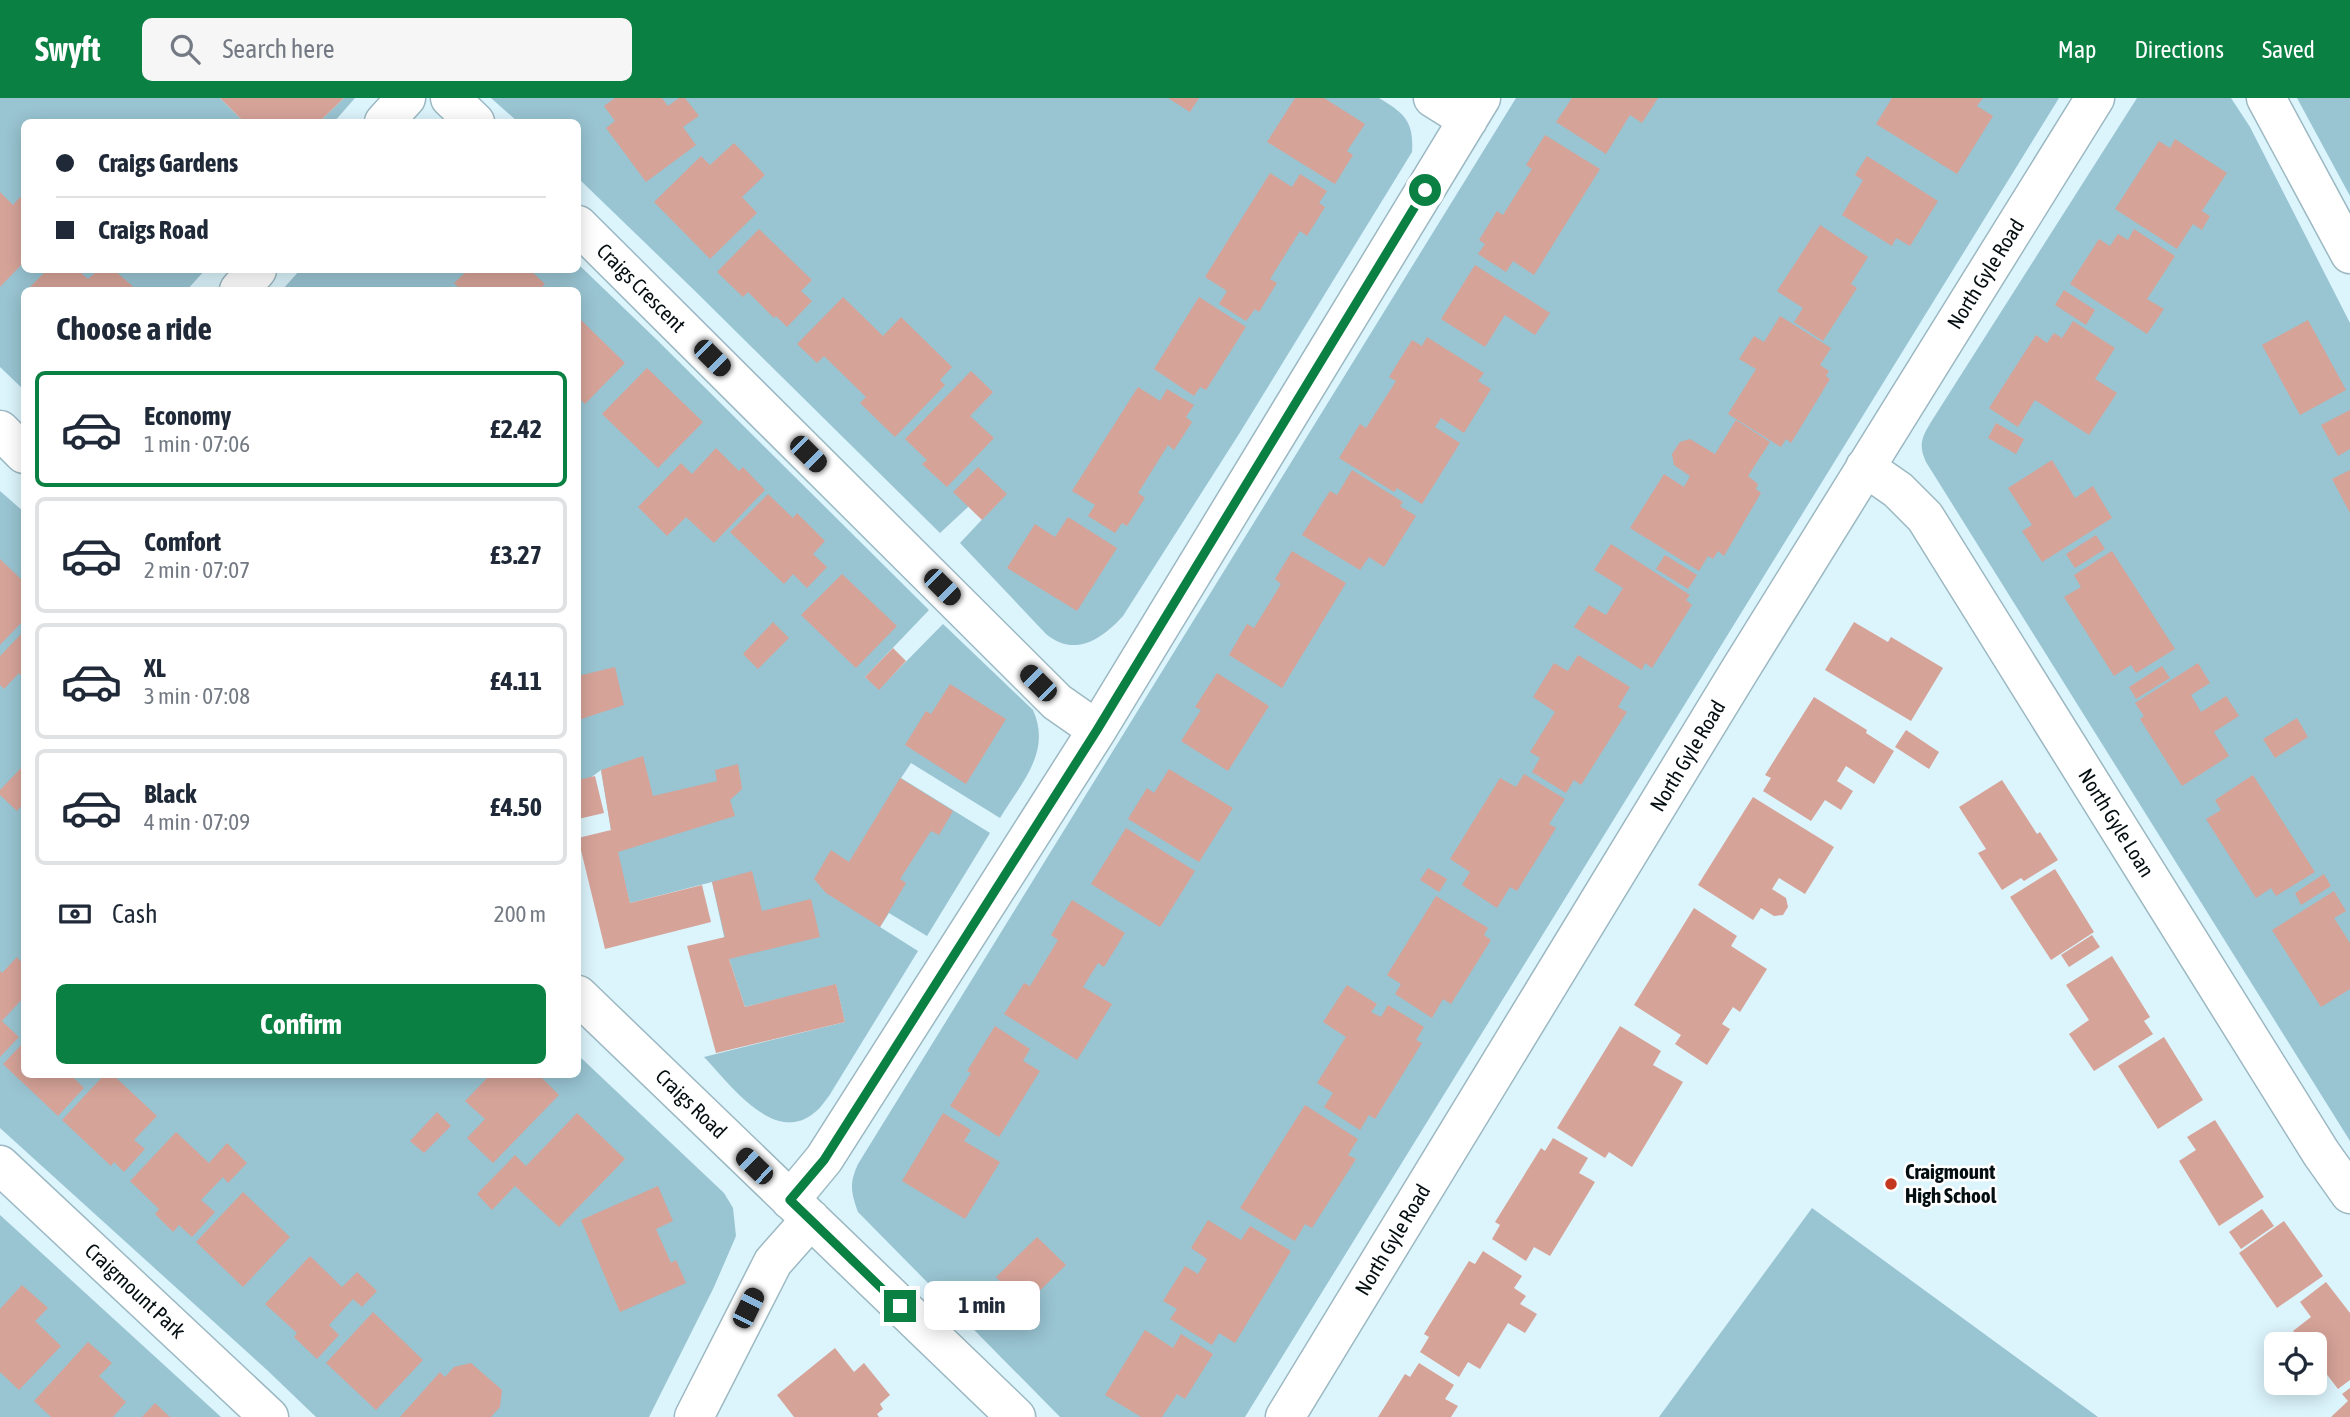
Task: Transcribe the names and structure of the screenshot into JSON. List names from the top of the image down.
{
  "streets": {
    "street": [
      "North Gyle Road",
      "Craigs Crescent",
      "North Gyle Loan",
      "Craigs Road",
      "Craigmount Park"
    ]
  },
  "crossings": [
    ["North Gyle Road", "North Gyle Loan"]
  ],
  "places": ["Craigmount High School"],
  "page": {
    "header": "Swyft",
    "search": "Search here",
    "nav": ["Map", "Directions", "Saved"],
    "banner": ["Craigs Gardens", "Craigs Road"],
    "heading": "Choose a ride",
    "list": [
      {
        "name": "Economy",
        "note": "1 min · 07:06",
        "value": "£2.42"
      },
      {
        "name": "Comfort",
        "note": "2 min · 07:07",
        "value": "£3.27"
      },
      {
        "name": "XL",
        "note": "3 min · 07:08",
        "value": "£4.11"
      },
      {
        "name": "Black",
        "note": "4 min · 07:09",
        "value": "£4.50"
      }
    ],
    "pay": ["Cash", "200 m"],
    "buttons": "Confirm",
    "bubble": "1 min"
  }
}
